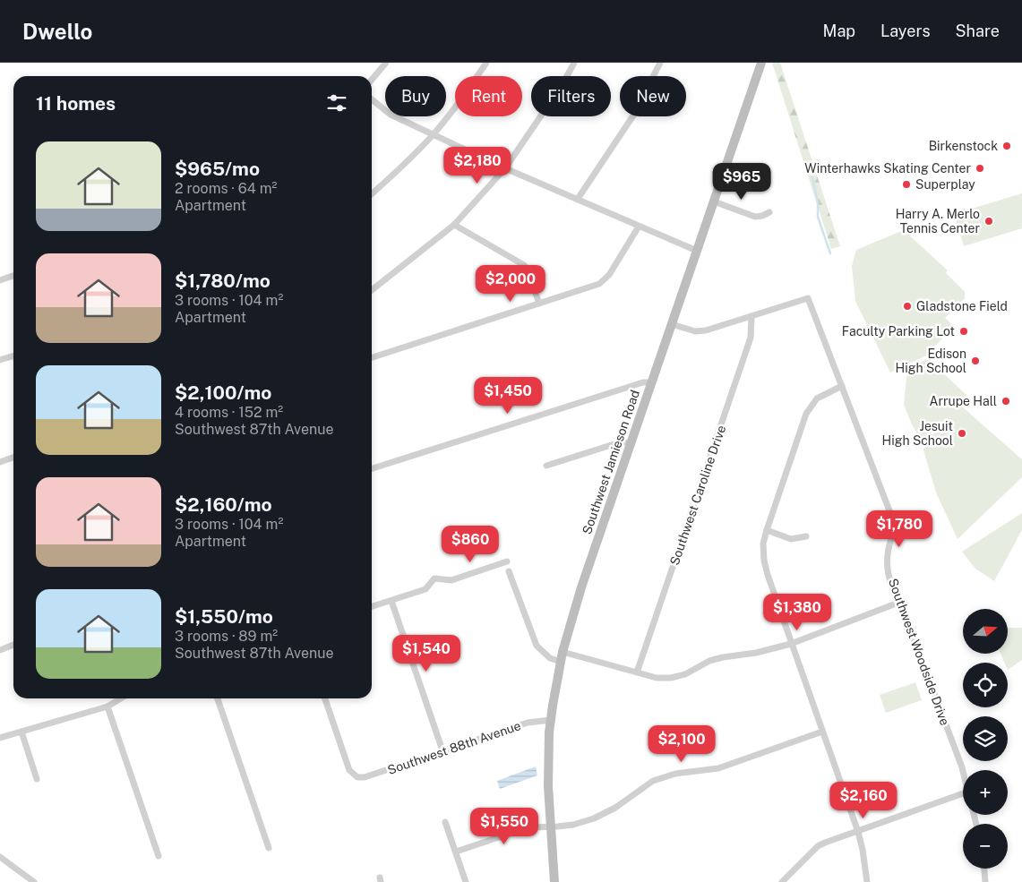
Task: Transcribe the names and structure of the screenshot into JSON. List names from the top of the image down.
{
  "streets": {
    "street": [
      "Southwest Jamieson Road",
      "Southwest Caroline Drive",
      "Southwest Woodside Drive",
      "Southwest 88th Avenue"
    ]
  },
  "crossings": [
    ["Southwest Jamieson Road", "Southwest 88th Avenue"],
    ["Southwest Caroline Drive", "Southwest Woodside Drive"]
  ],
  "places": [
    "Birkenstock",
    "Winterhawks Skating Center",
    "Superplay",
    "Harry A. Merlo Tennis Center",
    "Gladstone Field",
    "Faculty Parking Lot",
    "Edison High School",
    "Arrupe Hall",
    "Jesuit High School"
  ],
  "north": "right",
  "page": {
    "header": "Dwello",
    "nav": ["Map", "Layers", "Share"],
    "chip": [
      "Buy",
      "Rent",
      "Filters",
      "New"
    ],
    "heading": "11 homes",
    "list": [
      {
        "name": "$965/mo",
        "note": "2 rooms · 64 m² · Apartment"
      },
      {
        "name": "$1,780/mo",
        "note": "3 rooms · 104 m² · Apartment"
      },
      {
        "name": "$2,100/mo",
        "note": "4 rooms · 152 m² · Southwest 87th Avenue"
      },
      {
        "name": "$2,160/mo",
        "note": "3 rooms · 104 m² · Apartment"
      },
      {
        "name": "$1,550/mo",
        "note": "3 rooms · 89 m² · Southwest 87th Avenue"
      }
    ],
    "price": [
      "$2,180",
      "$965",
      "$2,000",
      "$1,450",
      "$1,780",
      "$860",
      "$1,380",
      "$1,540",
      "$2,100",
      "$2,160",
      "$1,550"
    ],
    "map_buttons": ["+", "−"]
  }
}
